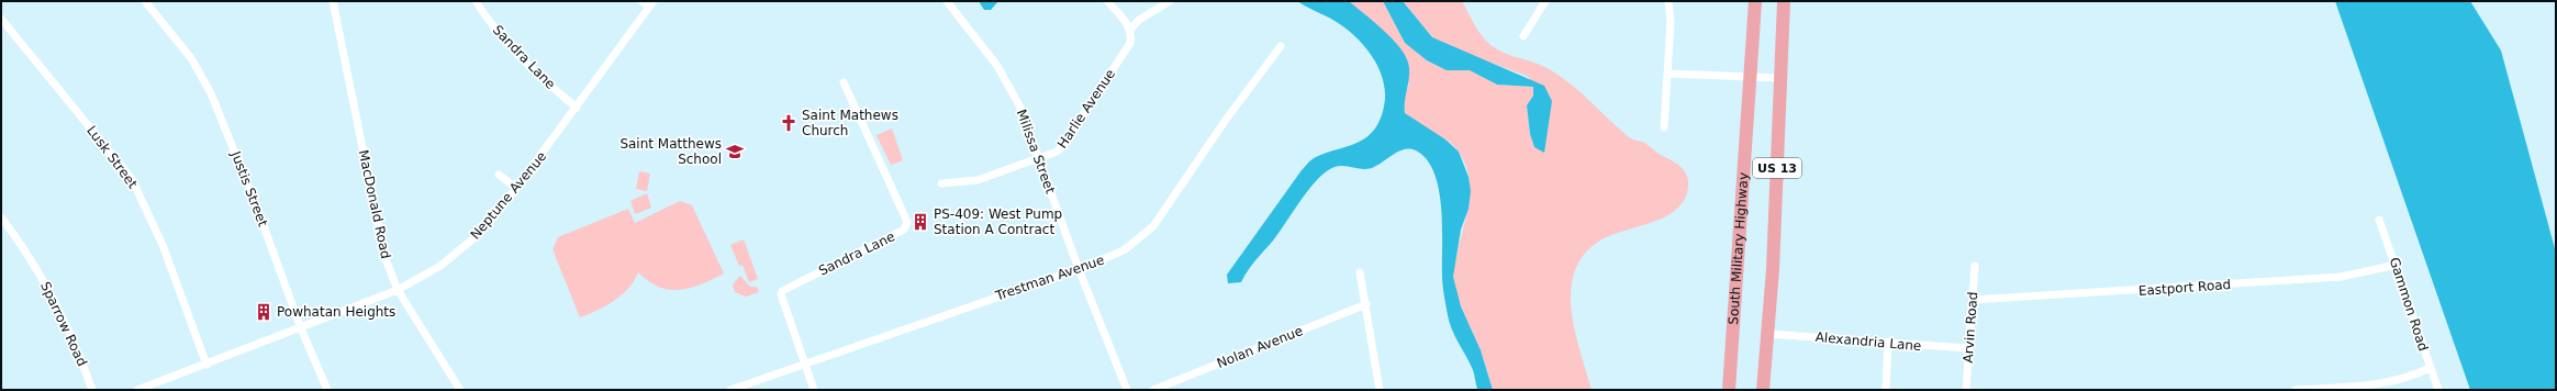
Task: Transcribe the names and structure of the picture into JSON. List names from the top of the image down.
{
  "streets": {
    "main road": ["US 13", "South Military Highway"],
    "street": [
      "Sandra Lane",
      "Harlie Avenue",
      "Milissa Street",
      "Lusk Street",
      "Justis Street",
      "Neptune Avenue",
      "MacDonald Road",
      "Trestman Avenue",
      "Eastport Road",
      "Gammon Road",
      "Sparrow Road",
      "Arvin Road",
      "Alexandria Lane",
      "Nolan Avenue"
    ]
  },
  "crossings": [
    ["Sandra Lane", "Neptune Avenue"],
    ["Sandra Lane", "Trestman Avenue"],
    ["Harlie Avenue", "Milissa Street"],
    ["Milissa Street", "Trestman Avenue"],
    ["Lusk Street", "Neptune Avenue"],
    ["US 13", "Alexandria Lane"],
    ["Justis Street", "Neptune Avenue"],
    ["Neptune Avenue", "MacDonald Road"],
    ["Eastport Road", "Gammon Road"],
    ["Eastport Road", "Arvin Road"],
    ["Arvin Road", "Alexandria Lane"]
  ],
  "places": {
    "church": ["Saint Mathews Church"],
    "school or university": ["Saint Matthews School"],
    "building": ["PS-409: West Pump Station A Contract", "Powhatan Heights"]
  }
}
